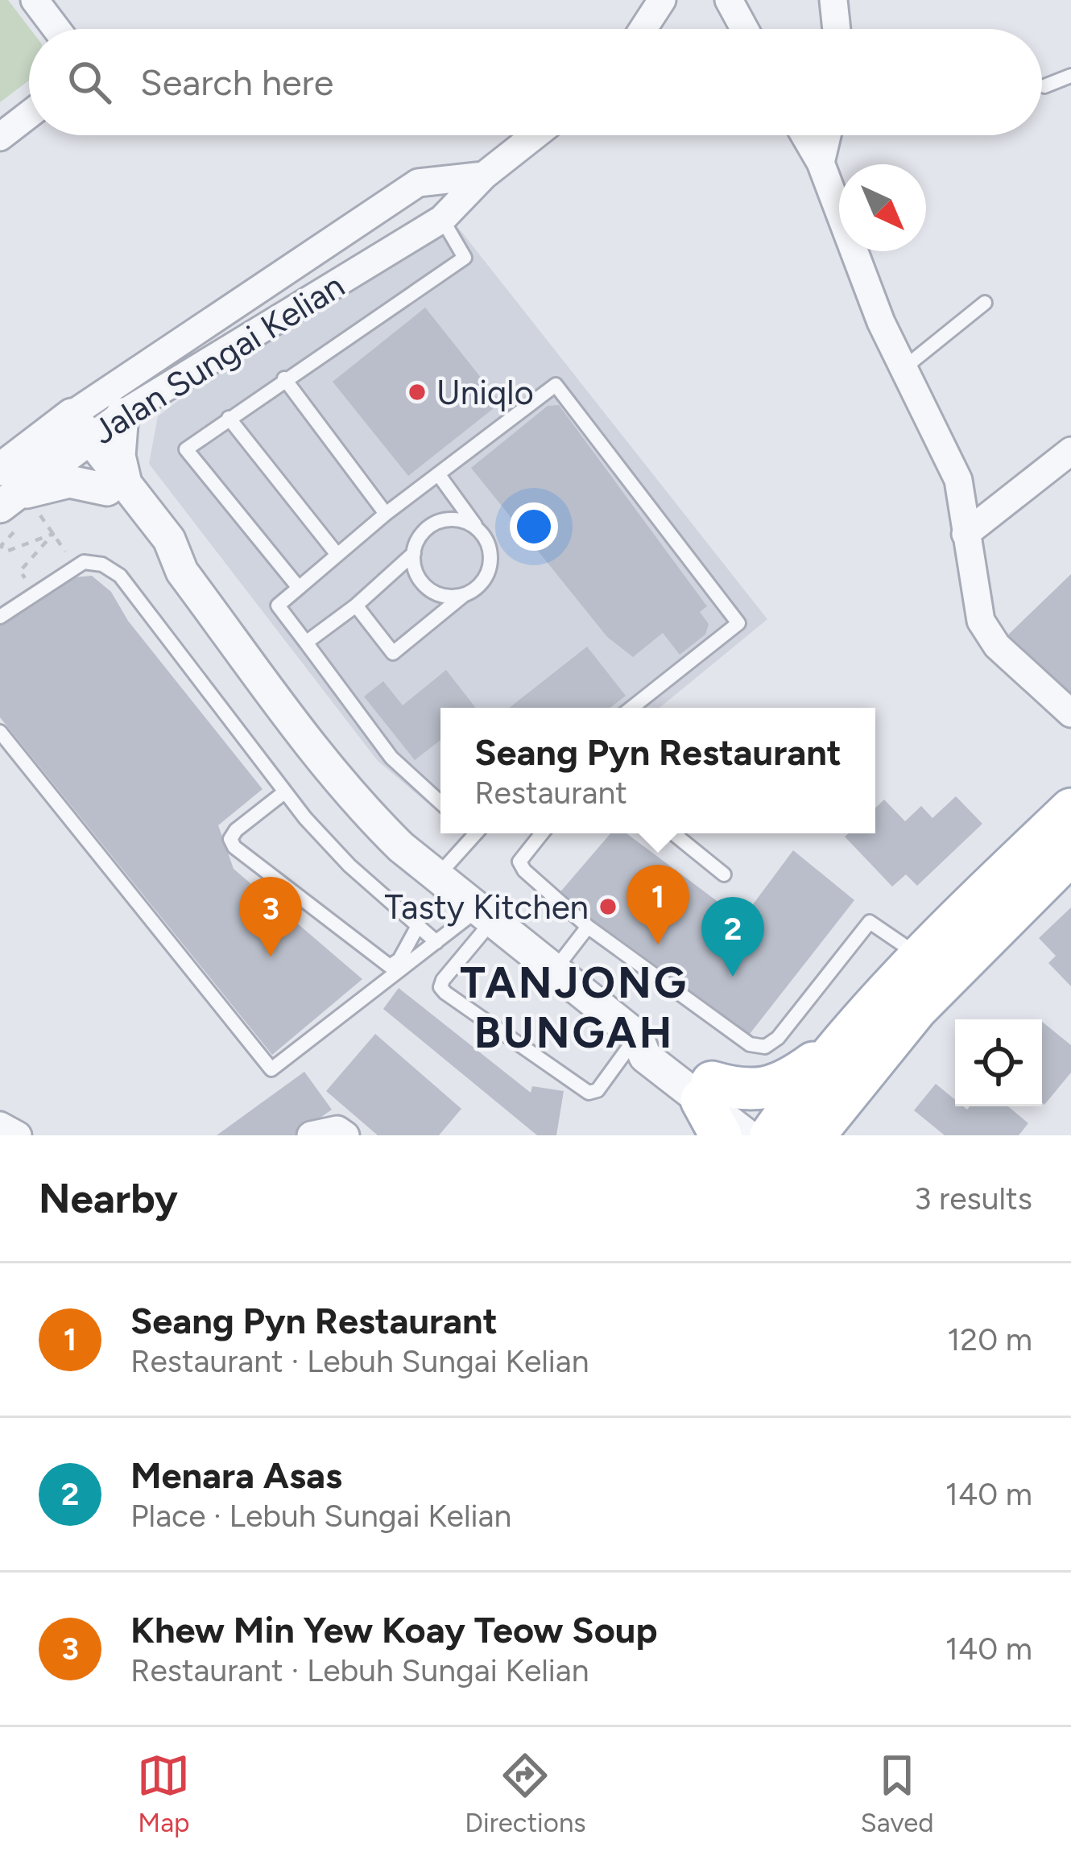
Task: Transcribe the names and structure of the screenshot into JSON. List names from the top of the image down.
{
  "streets": {
    "street": ["Jalan Sungai Kelian"]
  },
  "districts": ["TANJONG BUNGAH"],
  "places": ["Uniqlo", "Tasty Kitchen"],
  "north": "bottom right",
  "page": {
    "search": "Search here",
    "popup": ["Seang Pyn Restaurant", "Restaurant"],
    "pins": ["1", "3", "2"],
    "heading": ["Nearby", "3 results"],
    "list": [
      {
        "mark": "1",
        "name": "Seang Pyn Restaurant",
        "note": "Restaurant · Lebuh Sungai Kelian",
        "value": "120 m"
      },
      {
        "mark": "2",
        "name": "Menara Asas",
        "note": "Place · Lebuh Sungai Kelian",
        "value": "140 m"
      },
      {
        "mark": "3",
        "name": "Khew Min Yew Koay Teow Soup",
        "note": "Restaurant · Lebuh Sungai Kelian",
        "value": "140 m"
      }
    ],
    "nav": ["Map", "Directions", "Saved"]
  }
}
